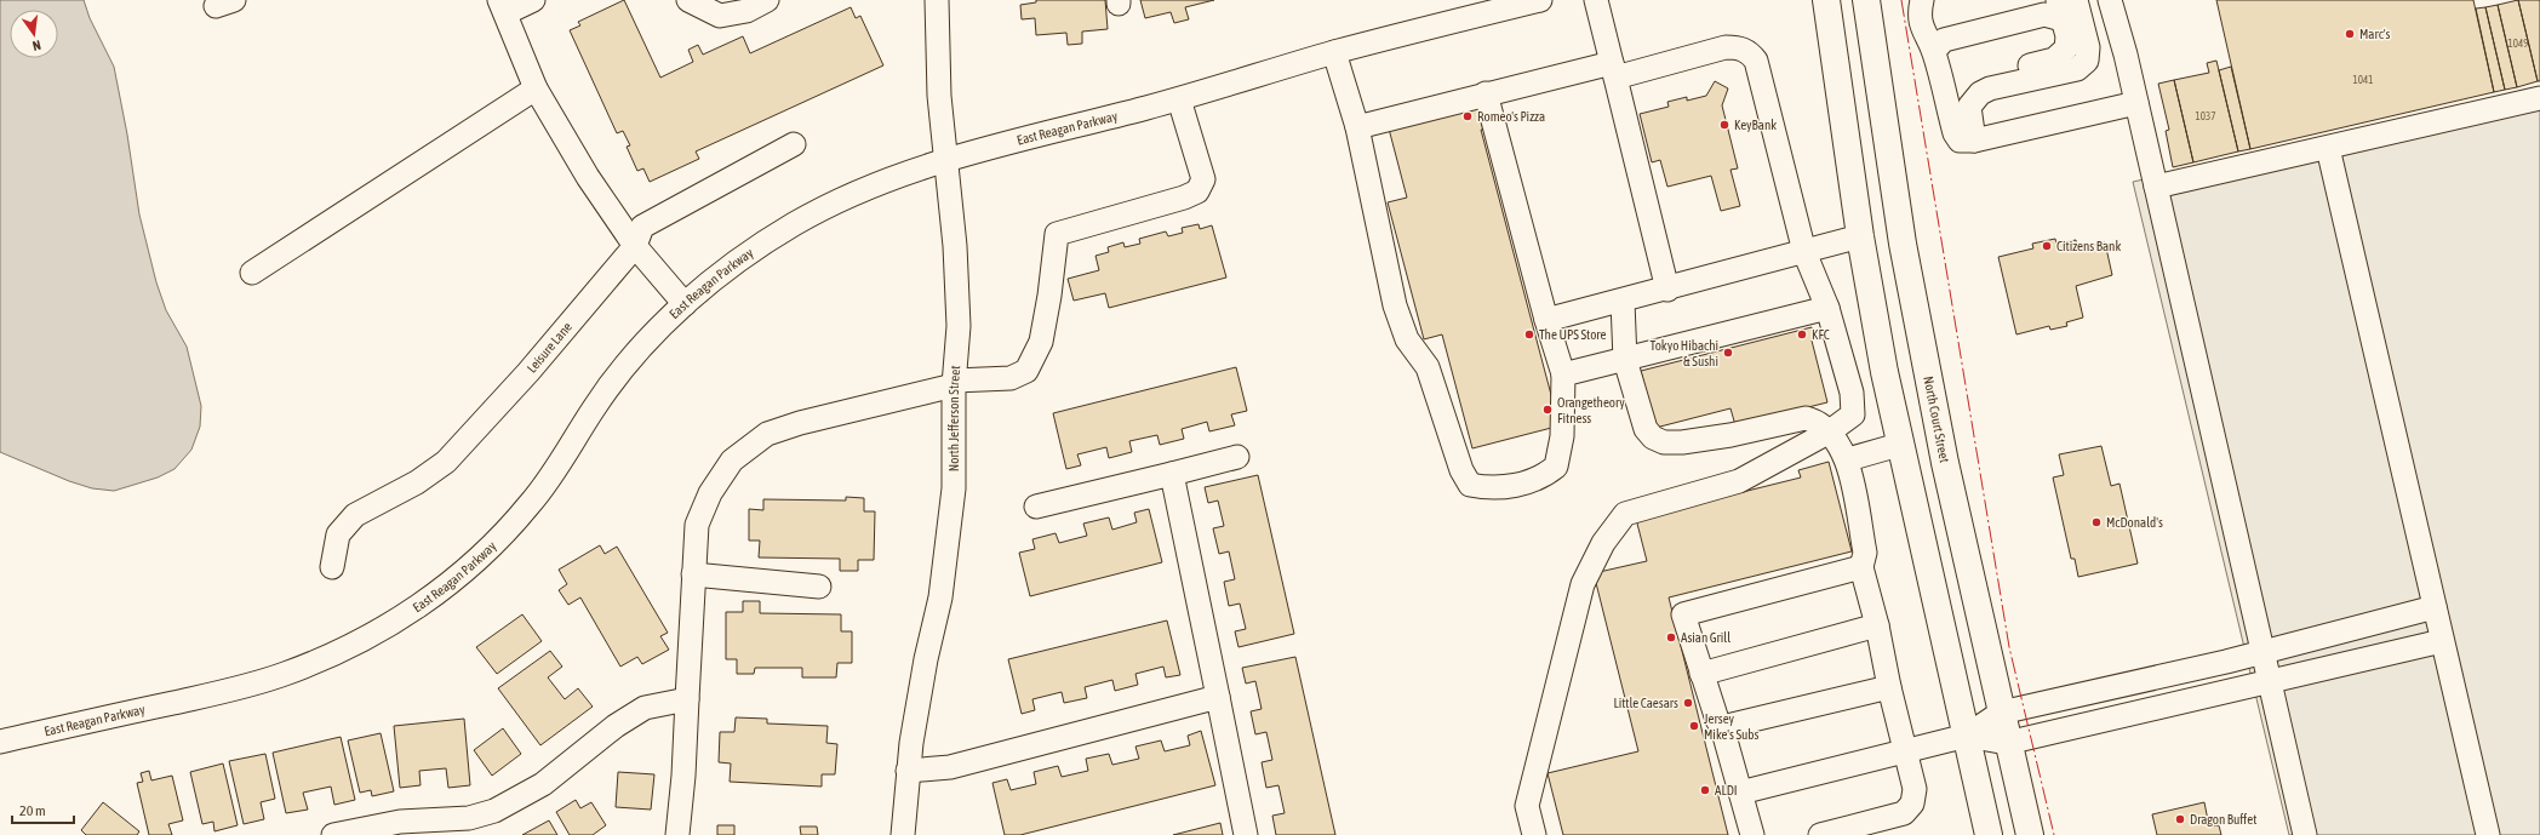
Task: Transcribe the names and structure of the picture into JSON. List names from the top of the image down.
{
  "streets": {
    "main road": ["North Court Street"],
    "street": ["East Reagan Parkway", "Leisure Lane", "North Jefferson Street"]
  },
  "crossings": [
    ["East Reagan Parkway", "North Jefferson Street"]
  ],
  "places": [
    "Marc's",
    "Romeo's Pizza",
    "KeyBank",
    "Citizens Bank",
    "The UPS Store",
    "KFC",
    "Tokyo Hibachi & Sushi",
    "Orangetheory Fitness",
    "McDonald's",
    "Asian Grill",
    "Little Caesars",
    "Jersey Mike's Subs",
    "ALDI",
    "Dragon Buffet"
  ],
  "house_numbers": ["1049", "1041", "1037"],
  "scale_bar": "20 m",
  "north": "bottom"
}
